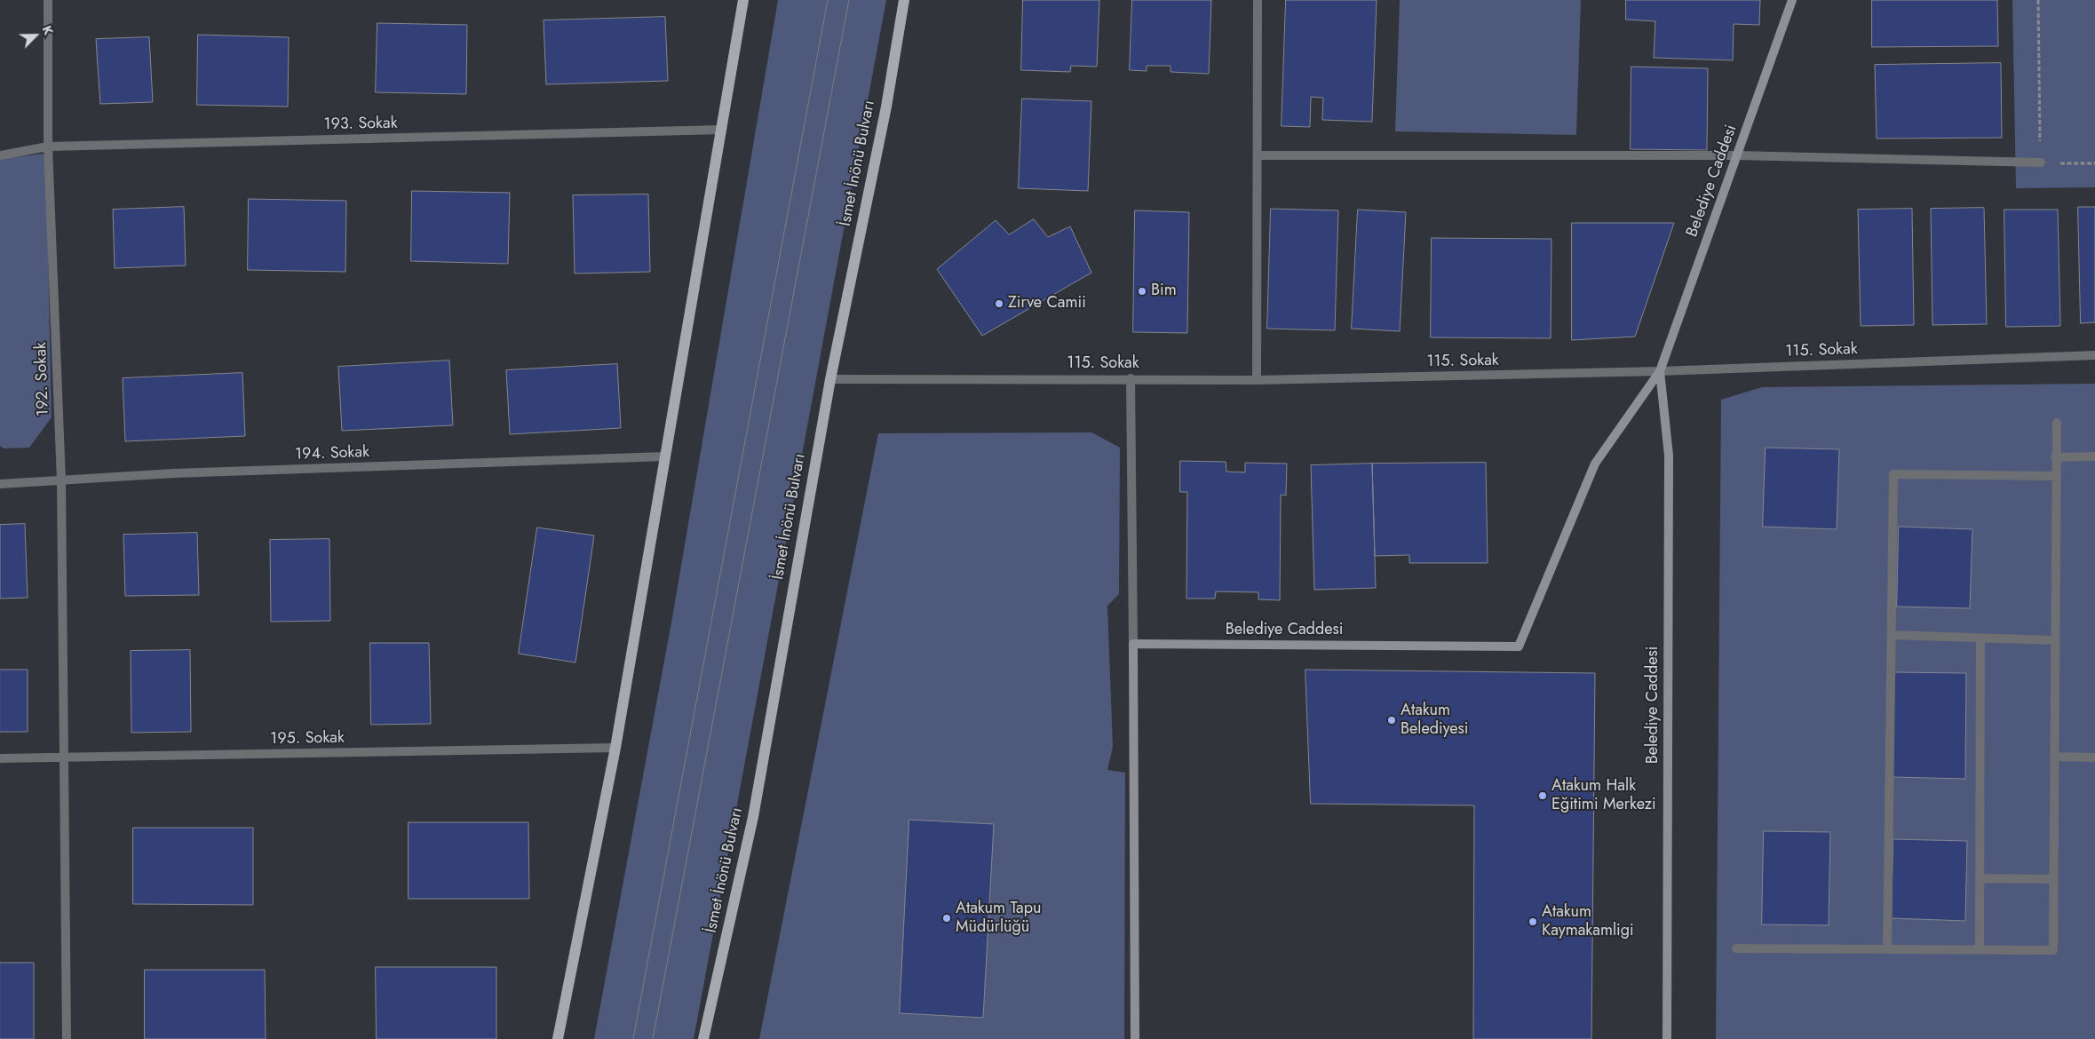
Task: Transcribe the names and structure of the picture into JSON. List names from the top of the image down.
{
  "streets": {
    "main road": ["İsmet İnönü Bulvarı"],
    "street": [
      "193. Sokak",
      "Belediye Caddesi",
      "115. Sokak",
      "192. Sokak",
      "194. Sokak",
      "195. Sokak"
    ]
  },
  "crossings": [
    ["193. Sokak", "192. Sokak"],
    ["İsmet İnönü Bulvarı", "115. Sokak"],
    ["Belediye Caddesi", "115. Sokak"],
    ["192. Sokak", "194. Sokak"],
    ["192. Sokak", "195. Sokak"]
  ],
  "places": [
    "Bim",
    "Zirve Camii",
    "Atakum Belediyesi",
    "Atakum Halk Eğitimi Merkezi",
    "Atakum Tapu Müdürlüğü",
    "Atakum Kaymakamligi"
  ],
  "north": "top right"
}
